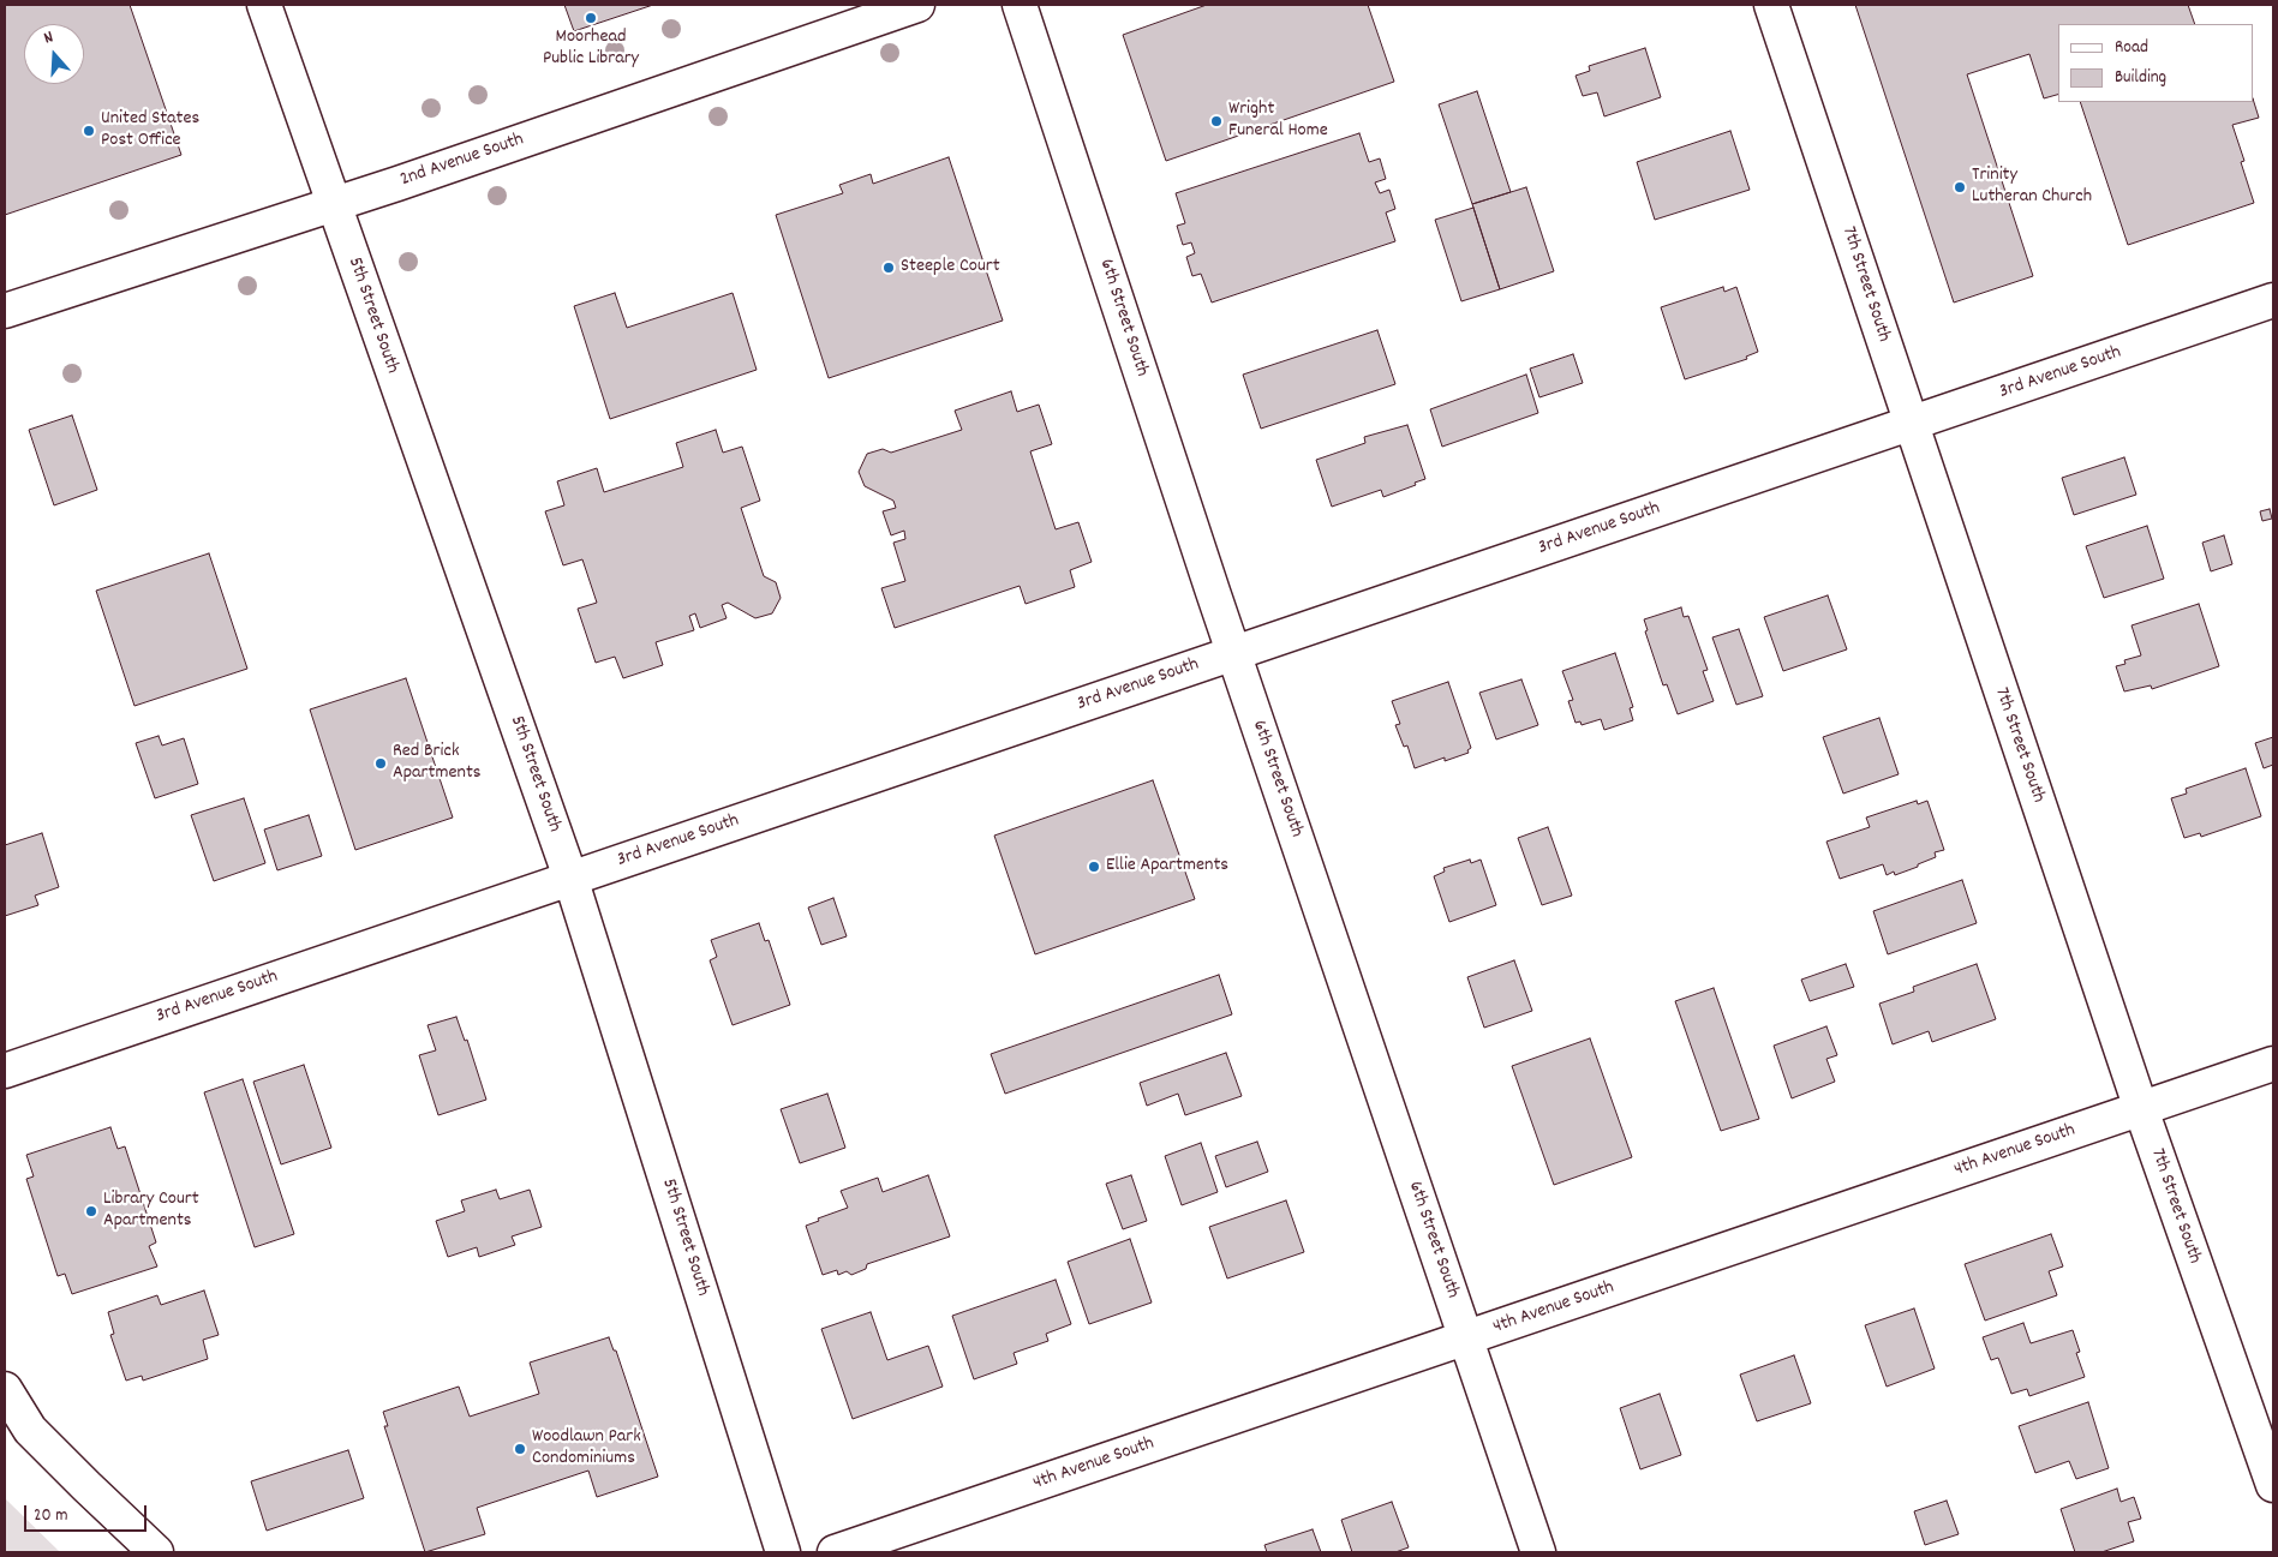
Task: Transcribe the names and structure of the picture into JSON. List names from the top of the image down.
{
  "streets": {
    "street": [
      "2nd Avenue South",
      "7th Street South",
      "5th Street South",
      "6th Street South",
      "3rd Avenue South",
      "4th Avenue South"
    ]
  },
  "crossings": [
    ["2nd Avenue South", "5th Street South"],
    ["7th Street South", "3rd Avenue South"],
    ["7th Street South", "4th Avenue South"],
    ["5th Street South", "3rd Avenue South"],
    ["6th Street South", "3rd Avenue South"],
    ["6th Street South", "4th Avenue South"]
  ],
  "places": [
    "Moorhead Public Library",
    "Wright Funeral Home",
    "United States Post Office",
    "Trinity Lutheran Church",
    "Steeple Court",
    "Red Brick Apartments",
    "Ellie Apartments",
    "Library Court Apartments",
    "Woodlawn Park Condominiums"
  ],
  "legend": ["Road", "Building"],
  "scale_bar": "20 m",
  "north": "top"
}
